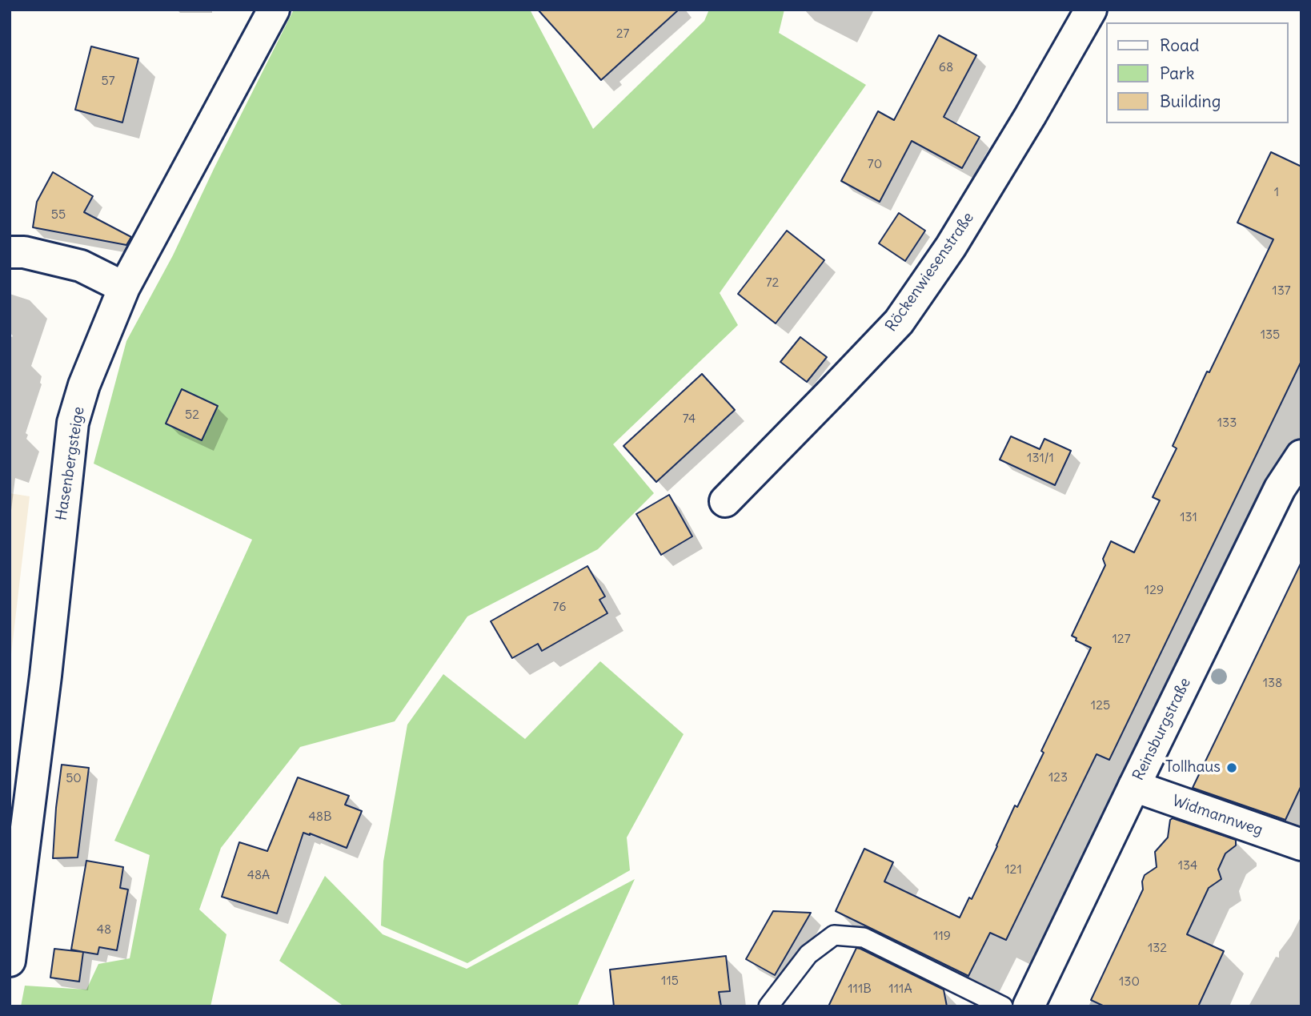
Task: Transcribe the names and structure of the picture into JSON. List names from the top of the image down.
{
  "streets": {
    "street": [
      "Röckenwiesenstraße",
      "Hasenbergsteige",
      "Reinsburgstraße",
      "Widmannweg"
    ]
  },
  "crossings": [
    ["Reinsburgstraße", "Widmannweg"]
  ],
  "places": ["Tollhaus"],
  "house_numbers": [
    "27",
    "68",
    "57",
    "70",
    "1",
    "55",
    "72",
    "137",
    "135",
    "52",
    "74",
    "133",
    "131/1",
    "131",
    "129",
    "76",
    "127",
    "138",
    "125",
    "123",
    "50",
    "48B",
    "134",
    "121",
    "48A",
    "48",
    "119",
    "132",
    "115",
    "130",
    "111B",
    "111A"
  ],
  "legend": ["Road", "Park", "Building"]
}
